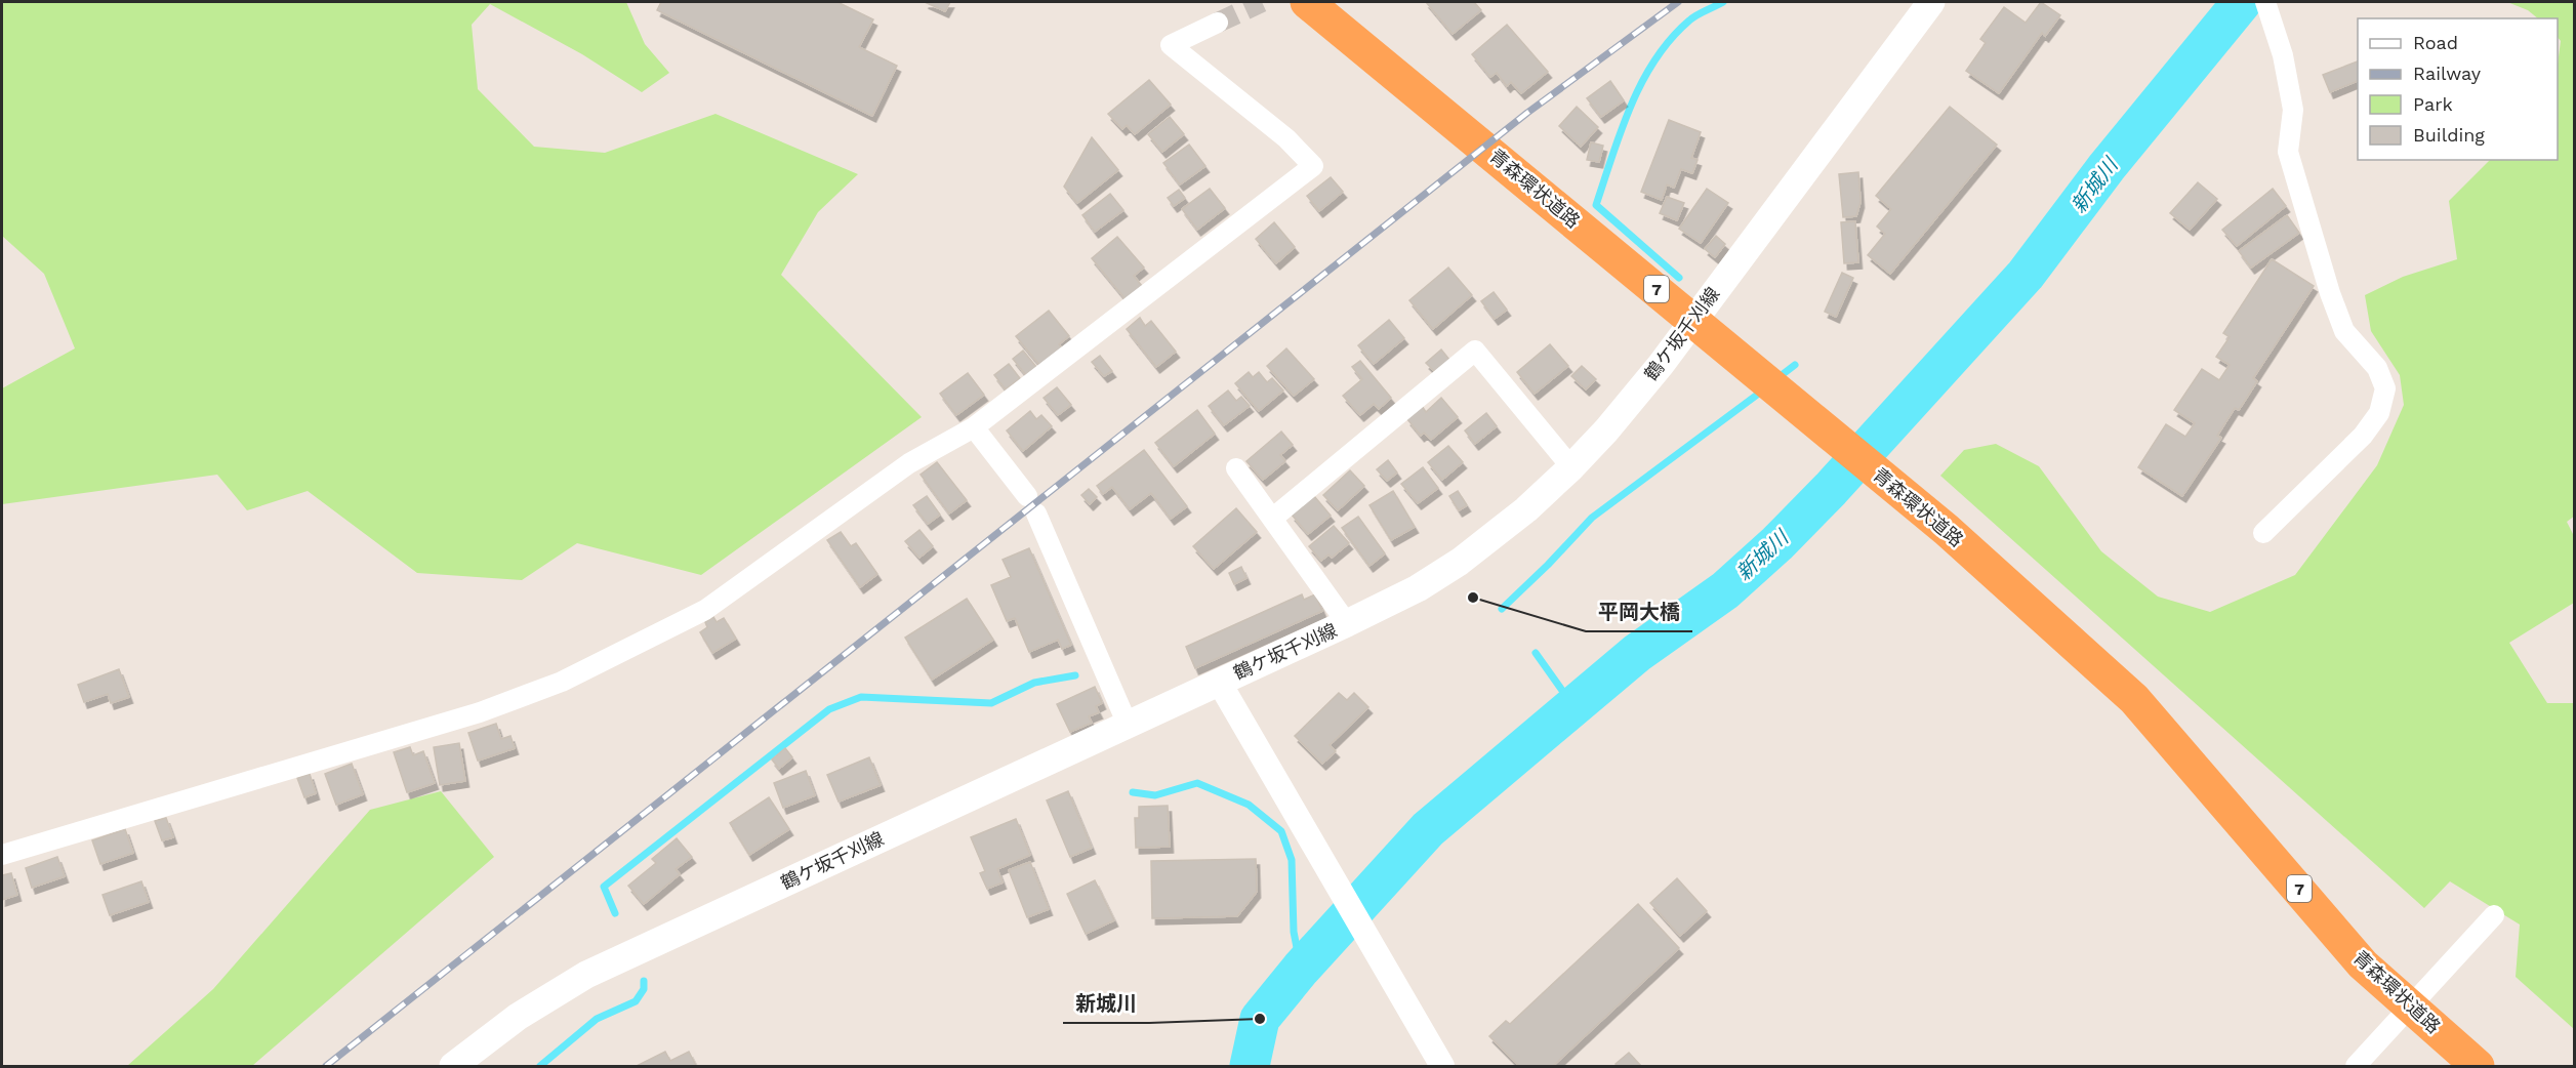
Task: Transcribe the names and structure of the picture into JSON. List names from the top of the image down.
{
  "streets": {
    "highway": ["青森環状道路", "7"],
    "main road": ["鶴ケ坂千刈線"]
  },
  "water": ["新城川"],
  "places": ["平岡大橋", "新城川"],
  "legend": [
    "Road",
    "Railway",
    "Park",
    "Building"
  ]
}
